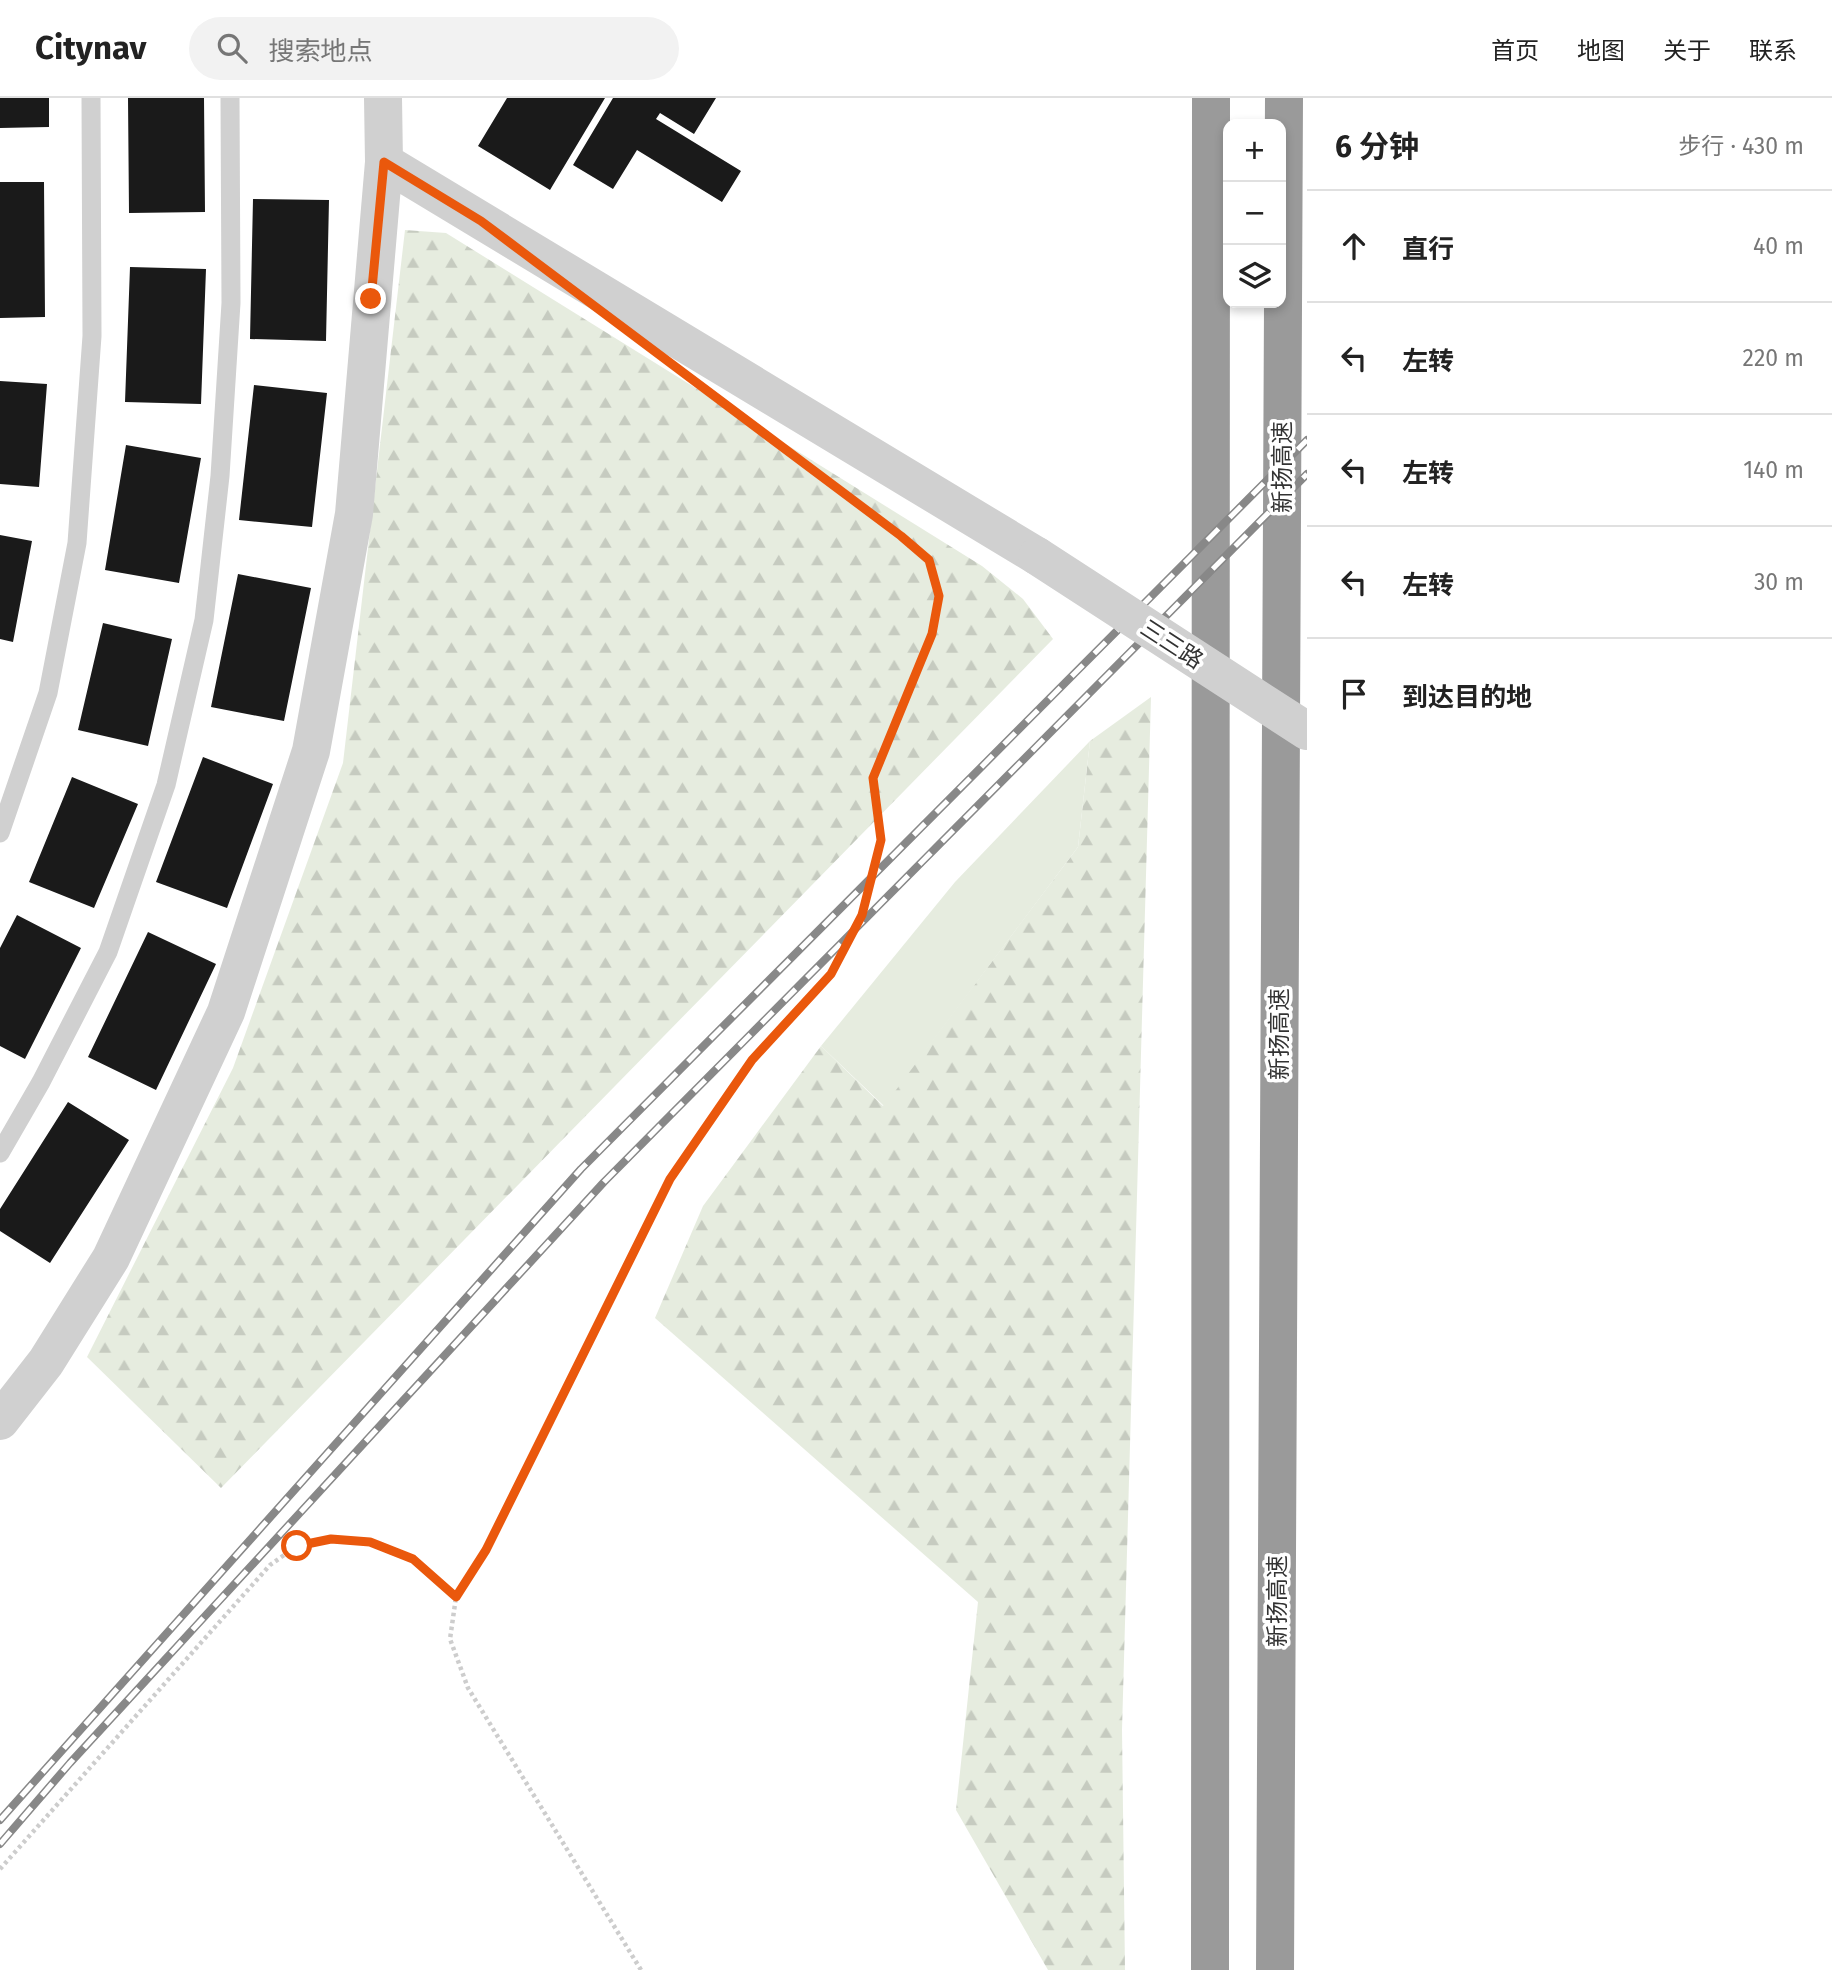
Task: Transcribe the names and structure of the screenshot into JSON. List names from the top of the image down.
{
  "streets": {
    "highway": ["新扬高速"],
    "street": ["三三路"]
  },
  "page": {
    "header": "Citynav",
    "search": "搜索地点",
    "nav": [
      "首页",
      "地图",
      "关于",
      "联系"
    ],
    "heading": ["6 分钟", "步行 · 430 m"],
    "map_buttons": ["+", "−"],
    "list": [
      ["直行", "40 m"],
      ["左转", "220 m"],
      ["左转", "140 m"],
      ["左转", "30 m"],
      "到达目的地"
    ]
  }
}
